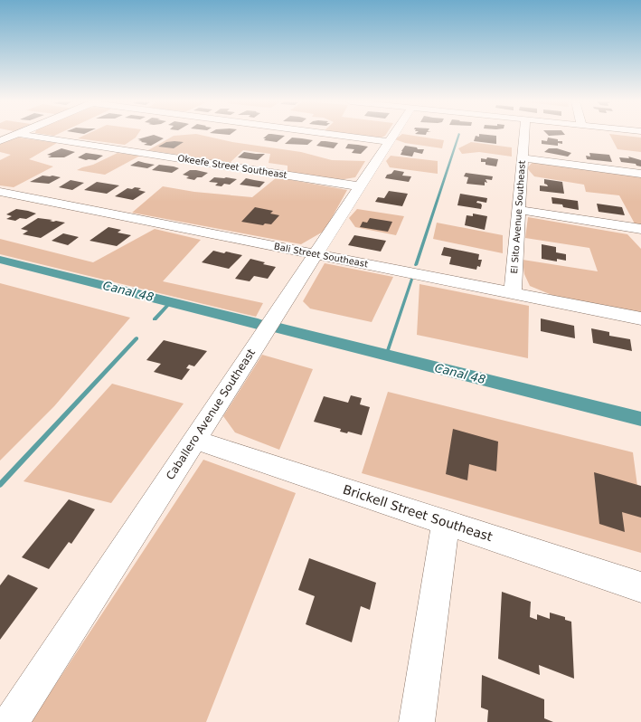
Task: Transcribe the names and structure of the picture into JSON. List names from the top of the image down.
{
  "streets": {
    "street": [
      "Okeefe Street Southeast",
      "El Sito Avenue Southeast",
      "Bali Street Southeast",
      "Caballero Avenue Southeast",
      "Brickell Street Southeast"
    ]
  },
  "crossings": [
    ["Okeefe Street Southeast", "Caballero Avenue Southeast"],
    ["El Sito Avenue Southeast", "Bali Street Southeast"],
    ["Bali Street Southeast", "Caballero Avenue Southeast"],
    ["Caballero Avenue Southeast", "Brickell Street Southeast"]
  ],
  "water": ["Canal 48"]
}
